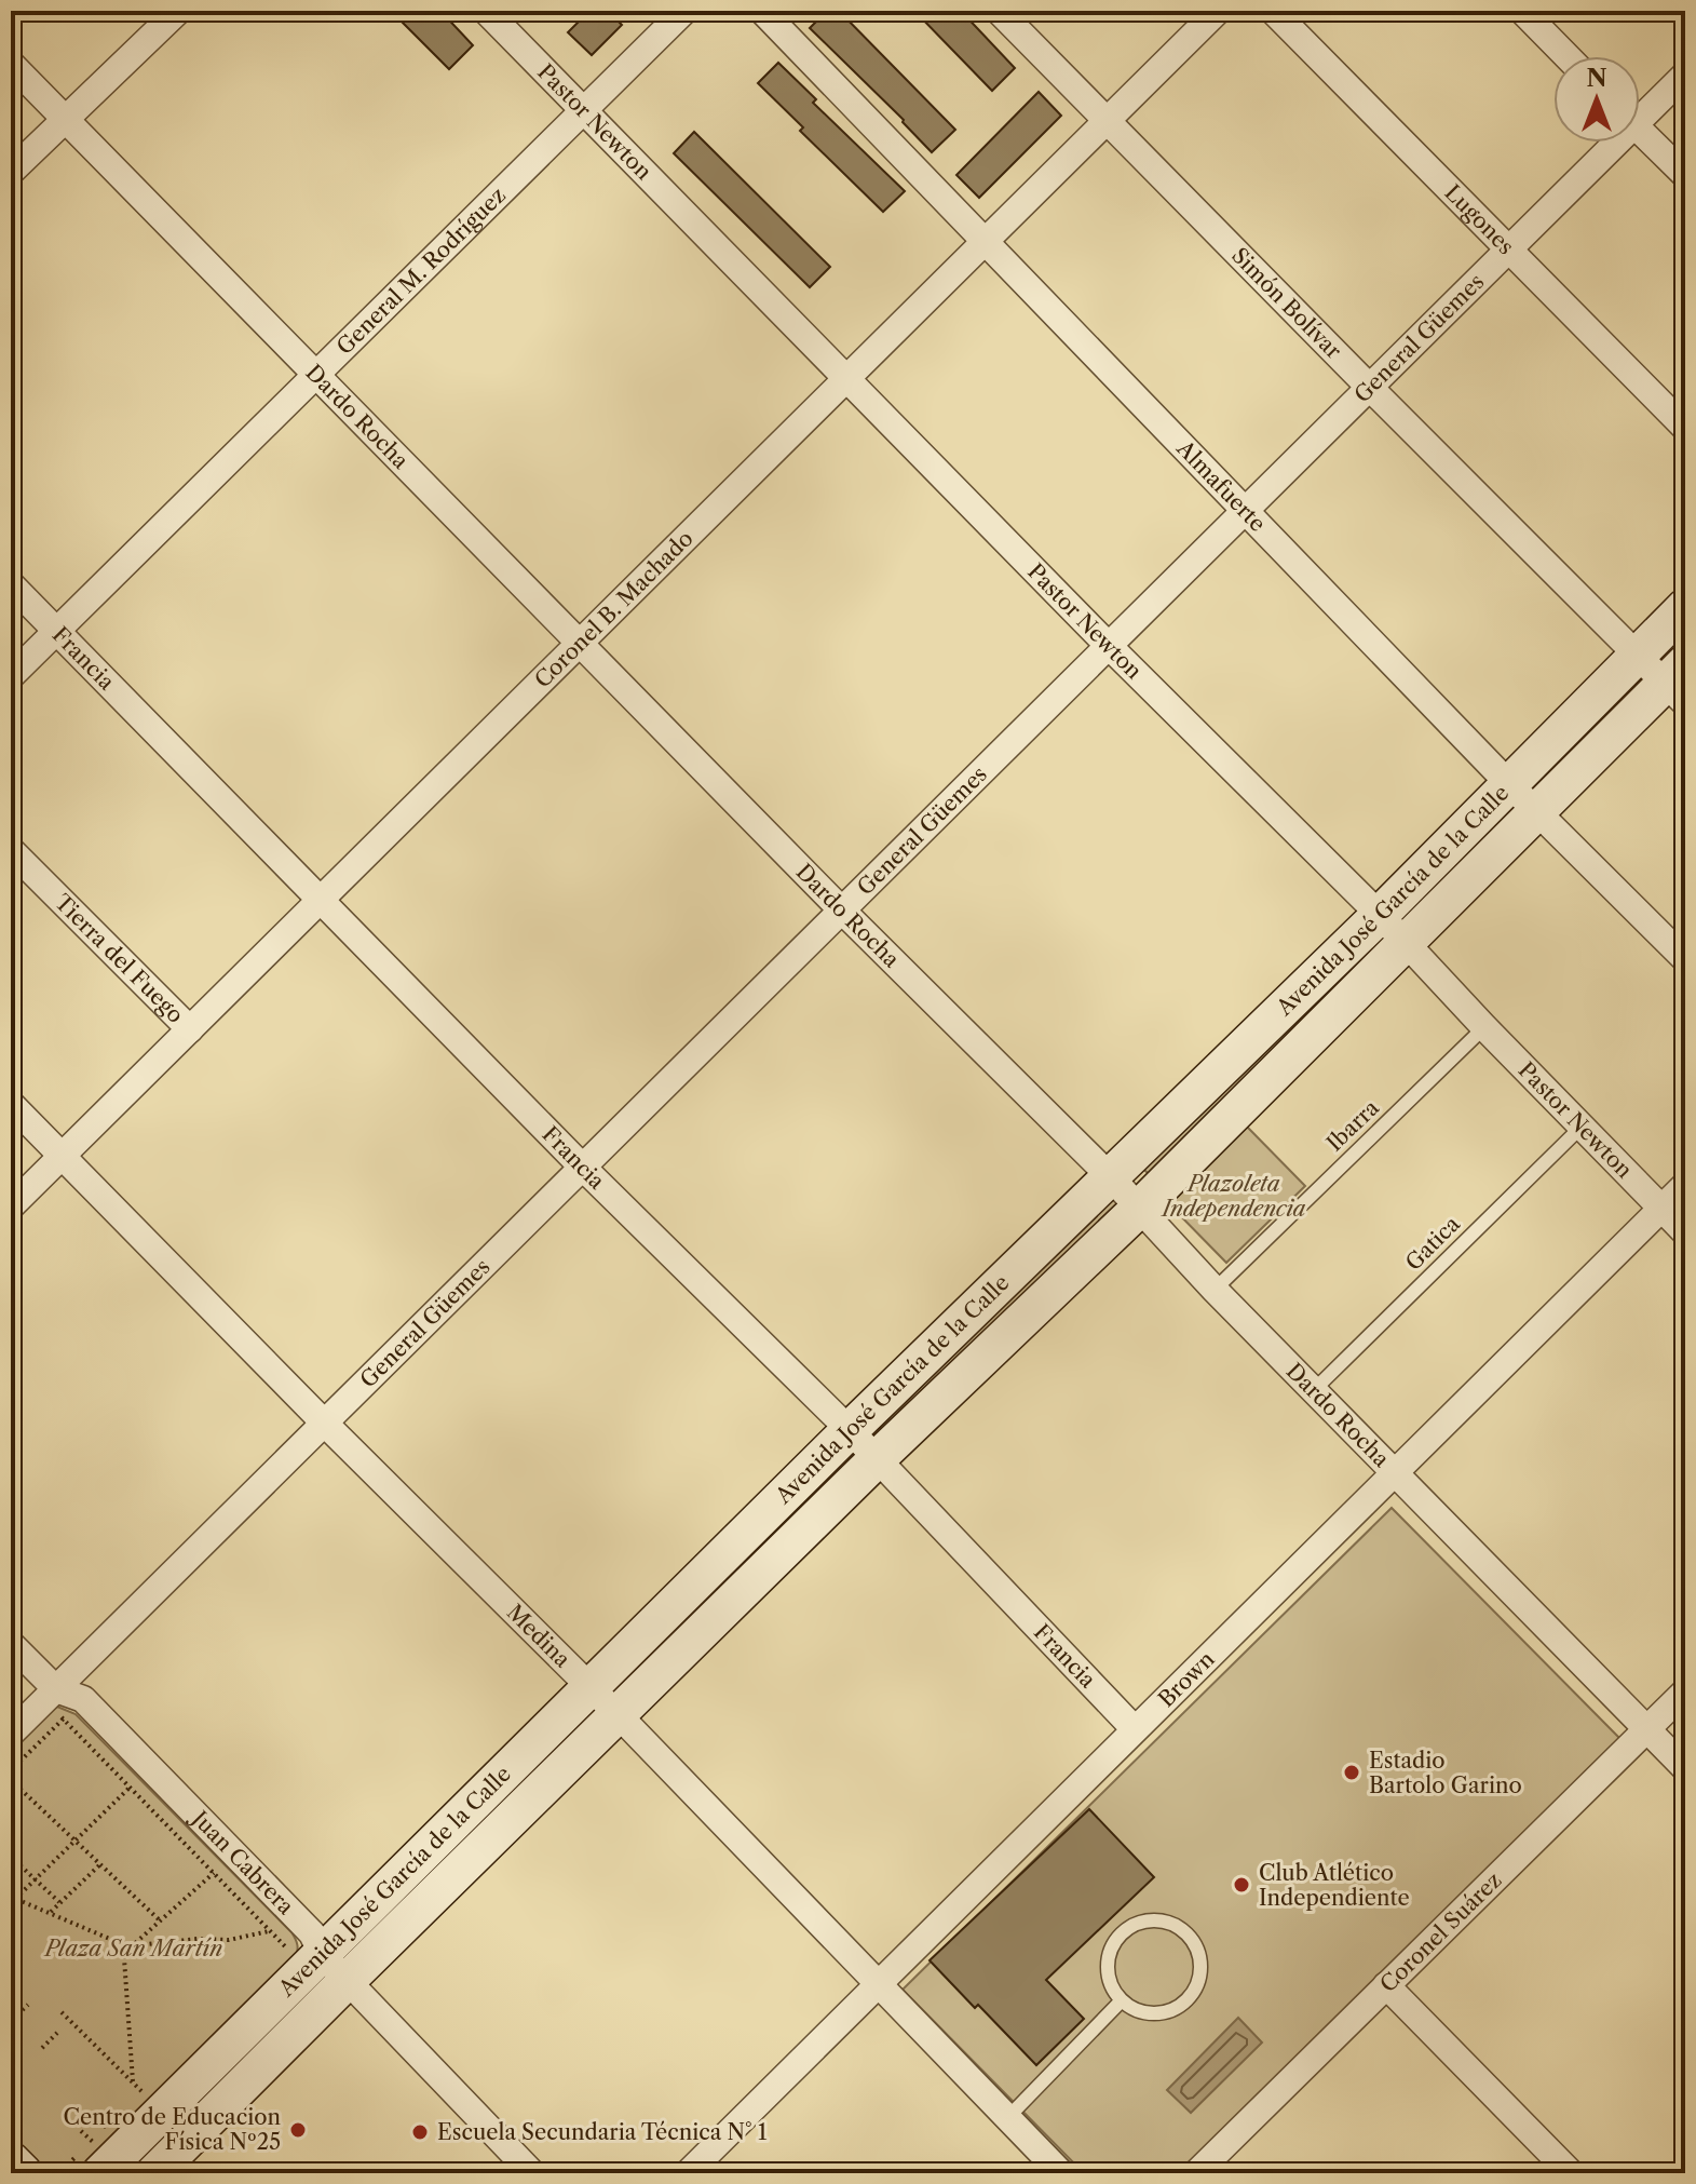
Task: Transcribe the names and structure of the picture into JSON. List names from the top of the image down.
{
  "streets": {
    "main road": ["Avenida José García de la Calle"],
    "street": [
      "Pastor Newton",
      "Lugones",
      "General M. Rodríguez",
      "Simón Bolívar",
      "General Güemes",
      "Dardo Rocha",
      "Almafuerte",
      "Coronel B. Machado",
      "Francia",
      "Tierra del Fuego",
      "Medina",
      "Brown",
      "Juan Cabrera",
      "Coronel Suárez"
    ],
    "lane": ["Ibarra", "Gatica"]
  },
  "crossings": [
    ["Pastor Newton", "General M. Rodríguez"],
    ["Pastor Newton", "General Güemes"],
    ["Pastor Newton", "Coronel B. Machado"],
    ["Pastor Newton", "Avenida José García de la Calle"],
    ["Pastor Newton", "Ibarra"],
    ["Pastor Newton", "Gatica"],
    ["Pastor Newton", "Brown"],
    ["Lugones", "General Güemes"],
    ["General M. Rodríguez", "Dardo Rocha"],
    ["General M. Rodríguez", "Francia"],
    ["Simón Bolívar", "General Güemes"],
    ["Simón Bolívar", "Coronel B. Machado"],
    ["Simón Bolívar", "Avenida José García de la Calle"],
    ["General Güemes", "Dardo Rocha"],
    ["General Güemes", "Almafuerte"],
    ["General Güemes", "Francia"],
    ["General Güemes", "Medina"],
    ["General Güemes", "Juan Cabrera"],
    ["Dardo Rocha", "Coronel B. Machado"],
    ["Dardo Rocha", "Avenida José García de la Calle"],
    ["Dardo Rocha", "Ibarra"],
    ["Dardo Rocha", "Gatica"],
    ["Dardo Rocha", "Brown"],
    ["Dardo Rocha", "Coronel Suárez"],
    ["Almafuerte", "Coronel B. Machado"],
    ["Almafuerte", "Avenida José García de la Calle"],
    ["Coronel B. Machado", "Francia"],
    ["Coronel B. Machado", "Tierra del Fuego"],
    ["Coronel B. Machado", "Medina"],
    ["Francia", "Avenida José García de la Calle"],
    ["Francia", "Brown"],
    ["Avenida José García de la Calle", "Medina"],
    ["Avenida José García de la Calle", "Juan Cabrera"],
    ["Medina", "Brown"]
  ],
  "parks": ["Plazoleta Independencia", "Plaza San Martín"],
  "places": [
    "Estadio Bartolo Garino",
    "Club Atlético Independiente",
    "Centro de Educacion Física Nº25",
    "Escuela Secundaria Técnica N° 1"
  ],
  "north": "top"
}
